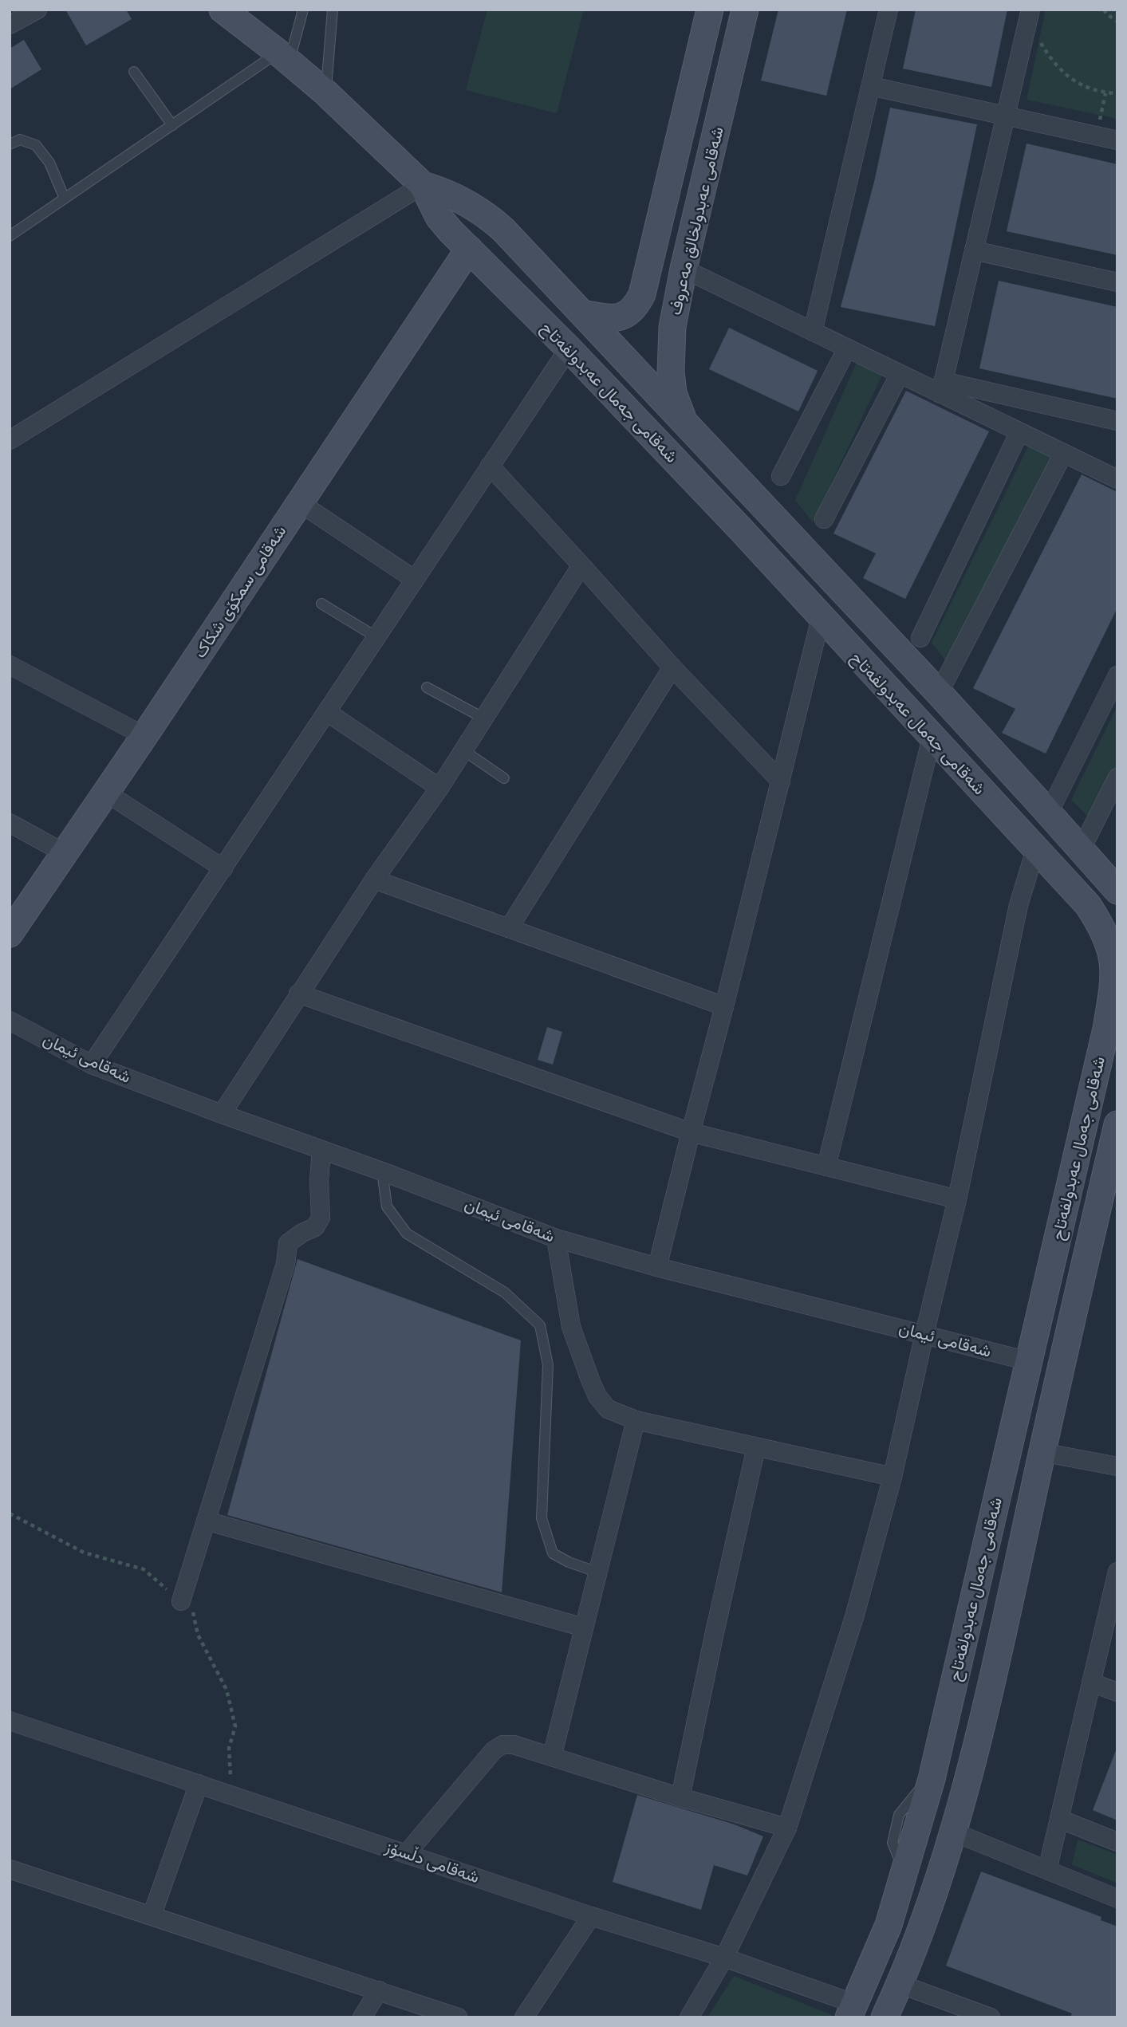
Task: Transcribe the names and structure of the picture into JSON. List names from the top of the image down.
{
  "streets": {
    "main road": ["شەقامی عەبدولخالق مەعروف", "شەقامی جەمال عەبدولفەتاح", "شەقامی سمکۆی شکاک"],
    "street": ["شەقامی ئیمان", "شەقامی دڵسۆز"]
  },
  "crossings": [
    ["شەقامی عەبدولخالق مەعروف", "شەقامی جەمال عەبدولفەتاح"],
    ["شەقامی جەمال عەبدولفەتاح", "شەقامی سمکۆی شکاک"],
    ["شەقامی جەمال عەبدولفەتاح", "شەقامی ئیمان"],
    ["شەقامی جەمال عەبدولفەتاح", "شەقامی دڵسۆز"]
  ]
}
